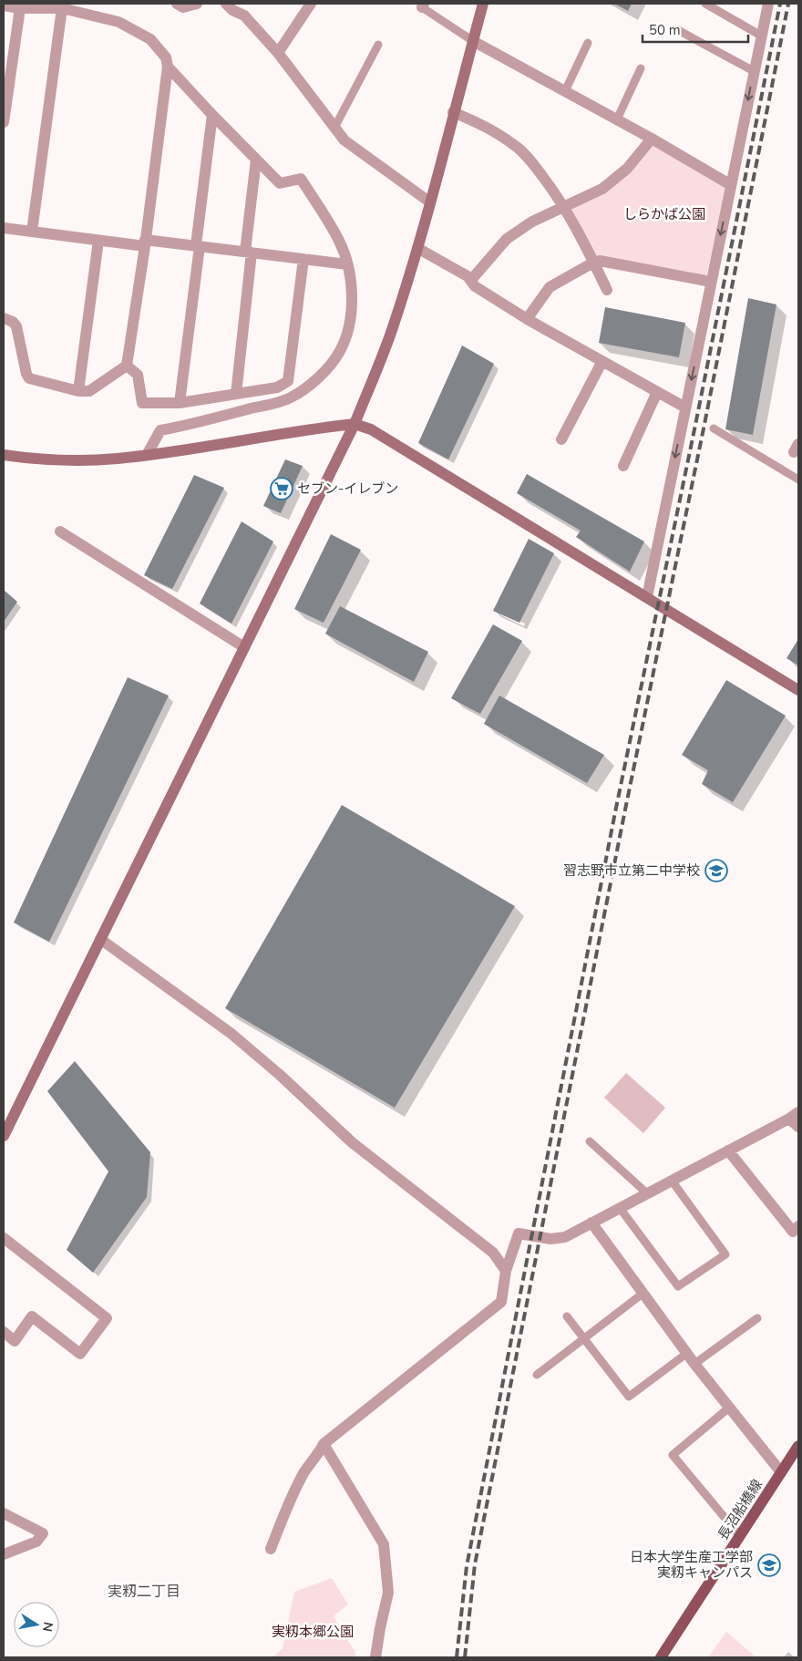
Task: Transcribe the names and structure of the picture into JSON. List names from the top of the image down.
{
  "streets": {
    "main road": ["長沼船橋線"]
  },
  "districts": ["実籾二丁目"],
  "parks": ["しらかば公園", "実籾本郷公園"],
  "places": {
    "supermarket": ["セブン-イレブン"],
    "school or university": ["習志野市立第二中学校", "日本大学生産工学部 実籾キャンパス"]
  },
  "scale_bar": "50 m",
  "north": "right"
}
